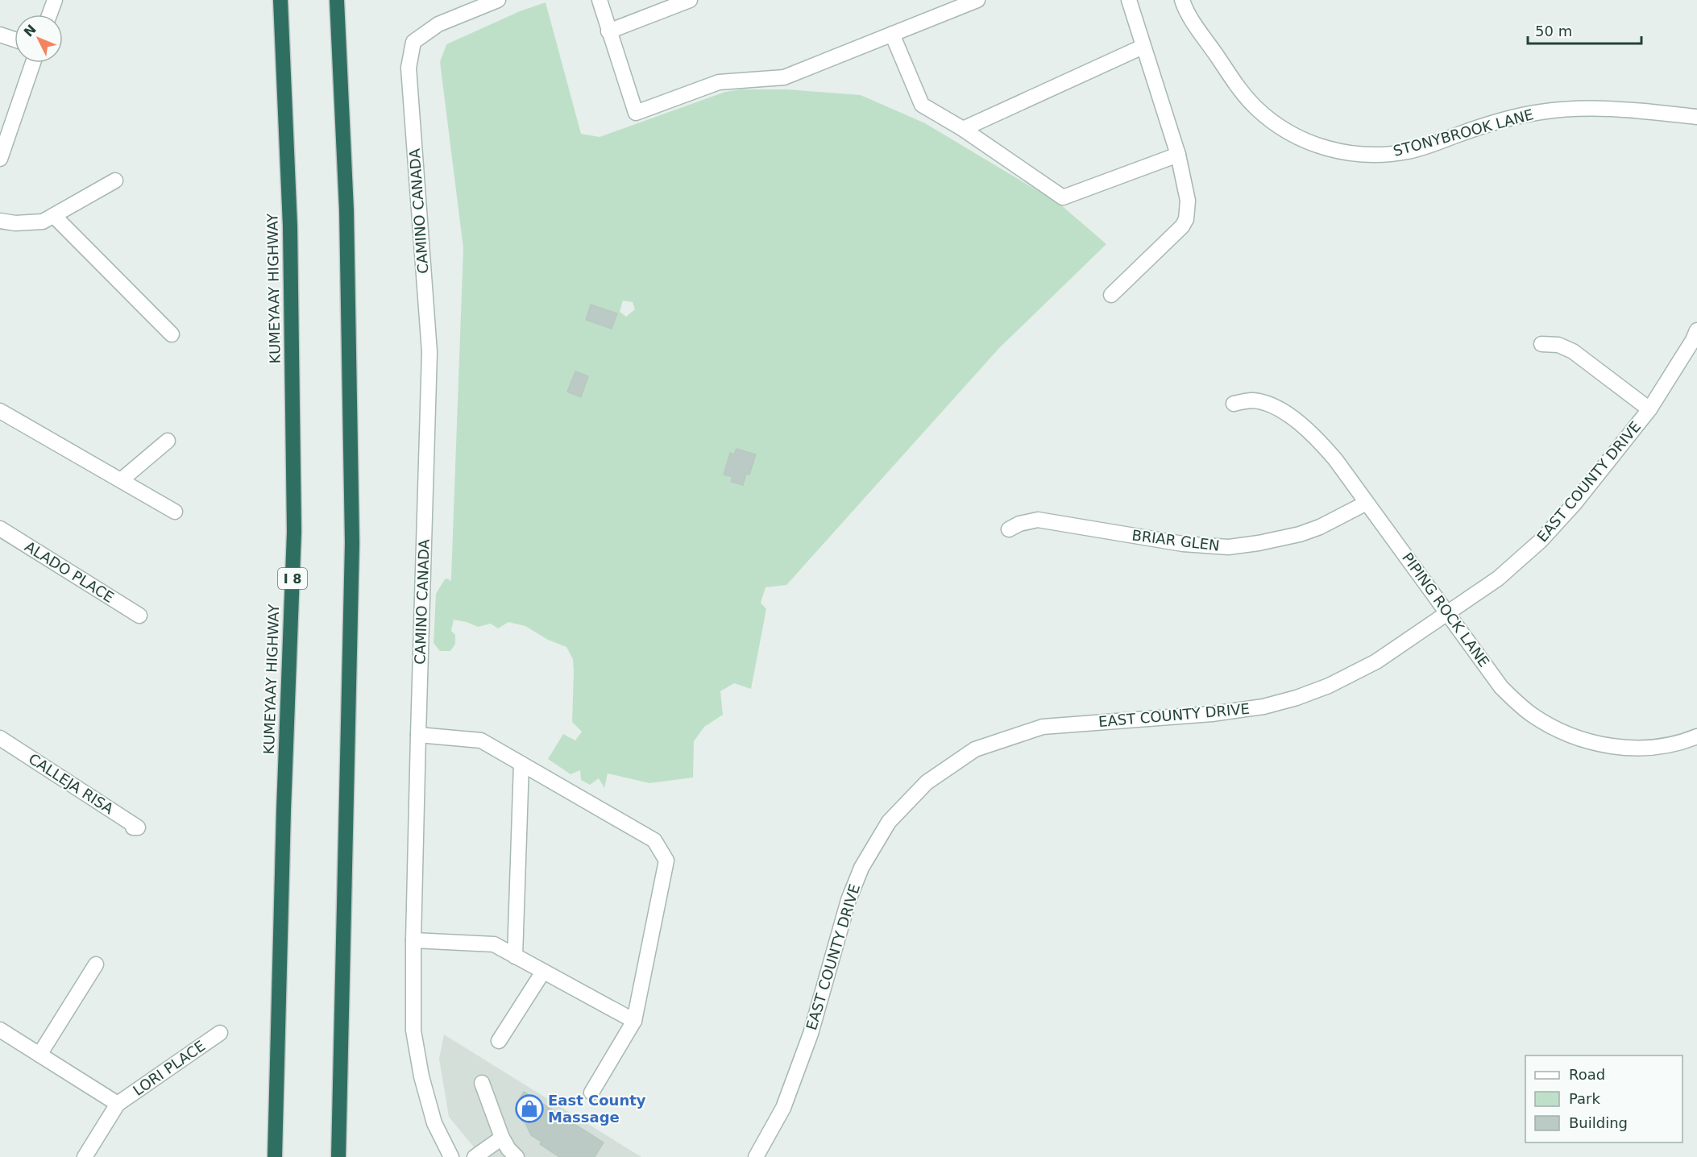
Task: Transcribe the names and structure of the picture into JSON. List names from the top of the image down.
{
  "streets": {
    "highway": ["KUMEYAAY HIGHWAY", "I 8"],
    "street": [
      "STONYBROOK LANE",
      "CAMINO CANADA",
      "EAST COUNTY DRIVE",
      "BRIAR GLEN",
      "ALADO PLACE",
      "PIPING ROCK LANE",
      "CALLEJA RISA",
      "LORI PLACE"
    ]
  },
  "crossings": [
    ["EAST COUNTY DRIVE", "PIPING ROCK LANE"],
    ["BRIAR GLEN", "PIPING ROCK LANE"]
  ],
  "places": {
    "shop": ["East County Massage"]
  },
  "legend": ["Road", "Park", "Building"],
  "scale_bar": "50 m",
  "north": "top left"
}
